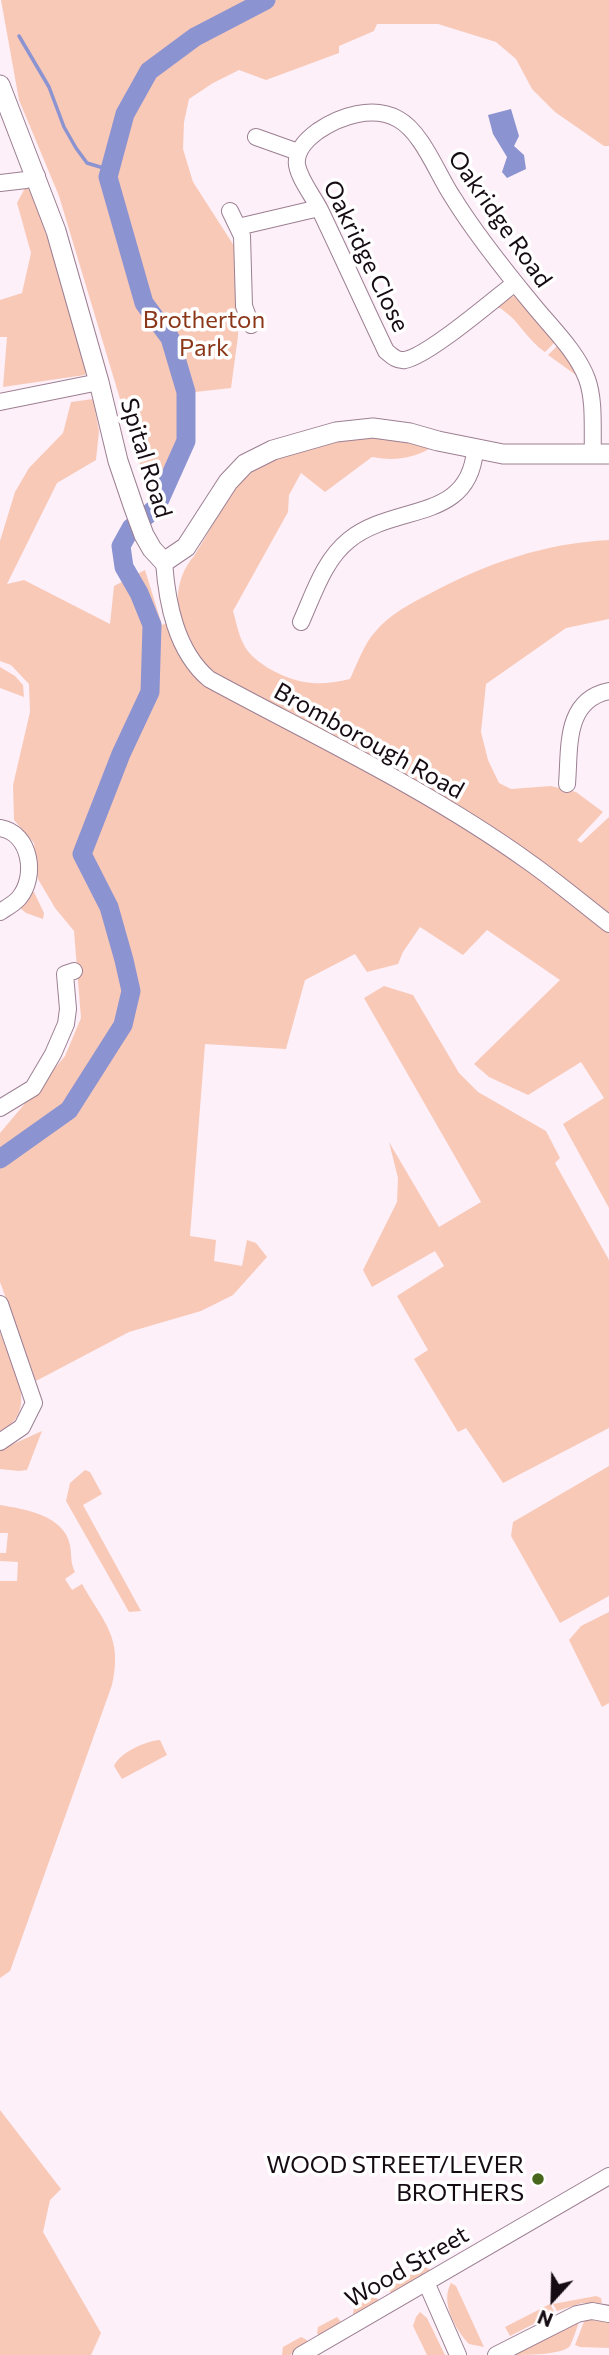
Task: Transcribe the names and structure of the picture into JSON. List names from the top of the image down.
{
  "streets": {
    "main road": ["Spital Road"],
    "street": [
      "Oakridge Road",
      "Oakridge Close",
      "Bromborough Road",
      "Wood Street"
    ]
  },
  "crossings": [
    ["Oakridge Road", "Oakridge Close"],
    ["Oakridge Road", "Spital Road"],
    ["Spital Road", "Bromborough Road"]
  ],
  "parks": ["Brotherton Park"],
  "places": ["WOOD STREET/LEVER BROTHERS"],
  "north": "bottom"
}
